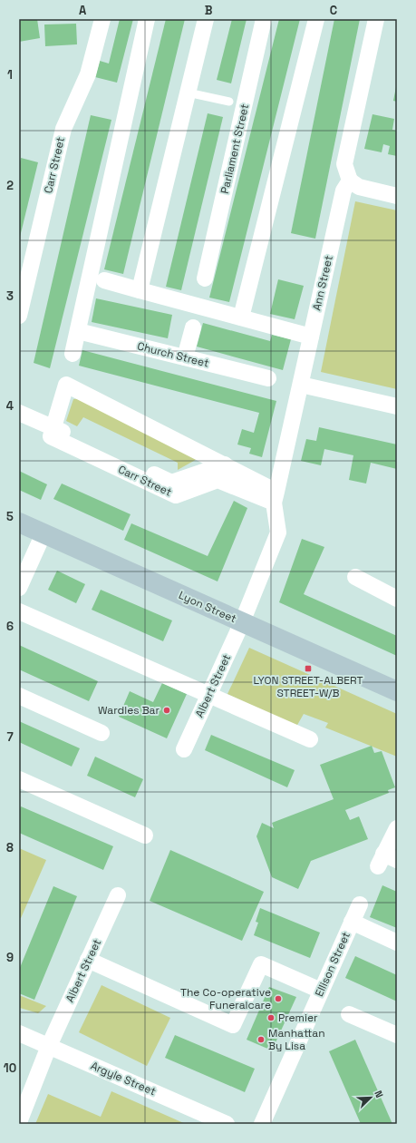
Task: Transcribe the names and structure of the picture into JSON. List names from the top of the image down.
{
  "streets": {
    "main road": ["Lyon Street"],
    "street": [
      "Parliament Street",
      "Carr Street",
      "Ann Street",
      "Church Street",
      "Albert Street",
      "Ellison Street",
      "Argyle Street"
    ]
  },
  "crossings": [
    ["Carr Street", "Ann Street"],
    ["Carr Street", "Albert Street"],
    ["Ann Street", "Albert Street"],
    ["Lyon Street", "Albert Street"],
    ["Albert Street", "Argyle Street"]
  ],
  "places": {
    "transit": ["LYON STREET-ALBERT STREET-W/B"],
    "other": [
      "Wardles Bar",
      "The Co-operative Funeralcare",
      "Premier",
      "Manhattan By Lisa"
    ]
  },
  "north": "top right",
  "grid": {
    "columns": ["A", "B", "C"],
    "rows": [
      "1",
      "2",
      "3",
      "4",
      "5",
      "6",
      "7",
      "8",
      "9",
      "10"
    ]
  }
}
